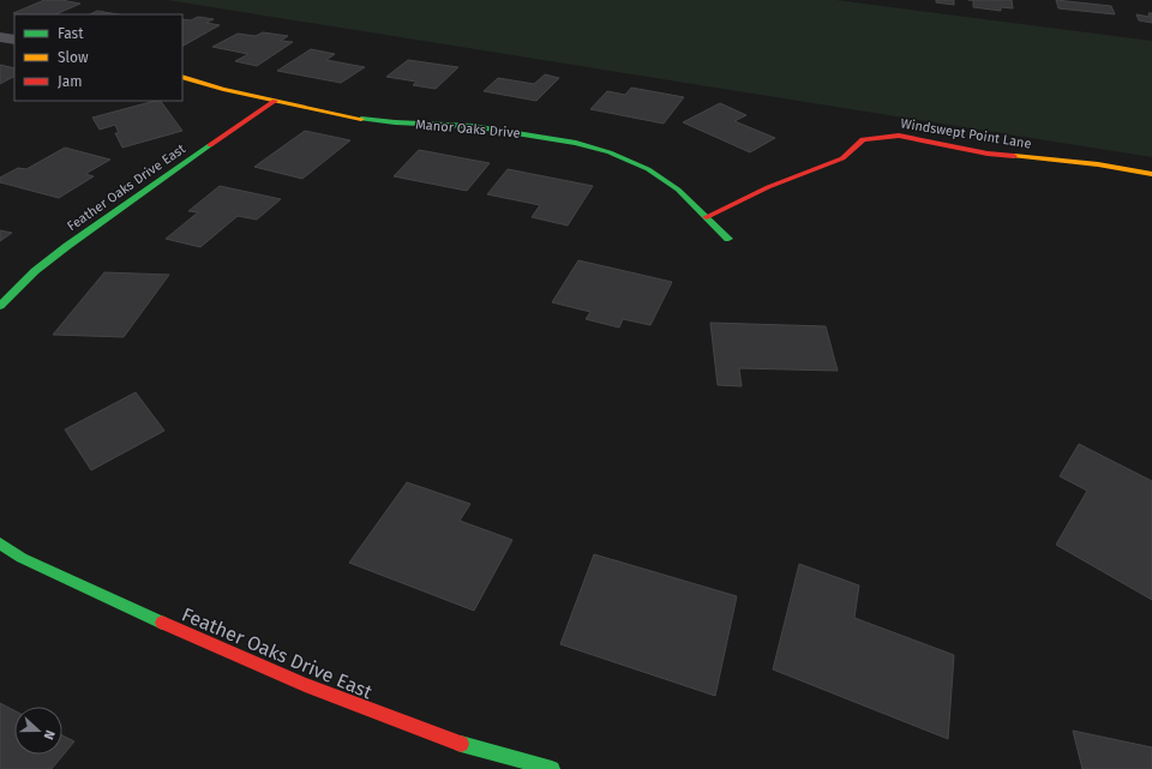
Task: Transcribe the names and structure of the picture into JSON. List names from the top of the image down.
{
  "streets": {
    "street": ["Manor Oaks Drive", "Windswept Point Lane", "Feather Oaks Drive East"]
  },
  "crossings": [
    ["Manor Oaks Drive", "Windswept Point Lane"],
    ["Manor Oaks Drive", "Feather Oaks Drive East"]
  ],
  "legend": ["Fast", "Slow", "Jam"],
  "north": "right"
}
